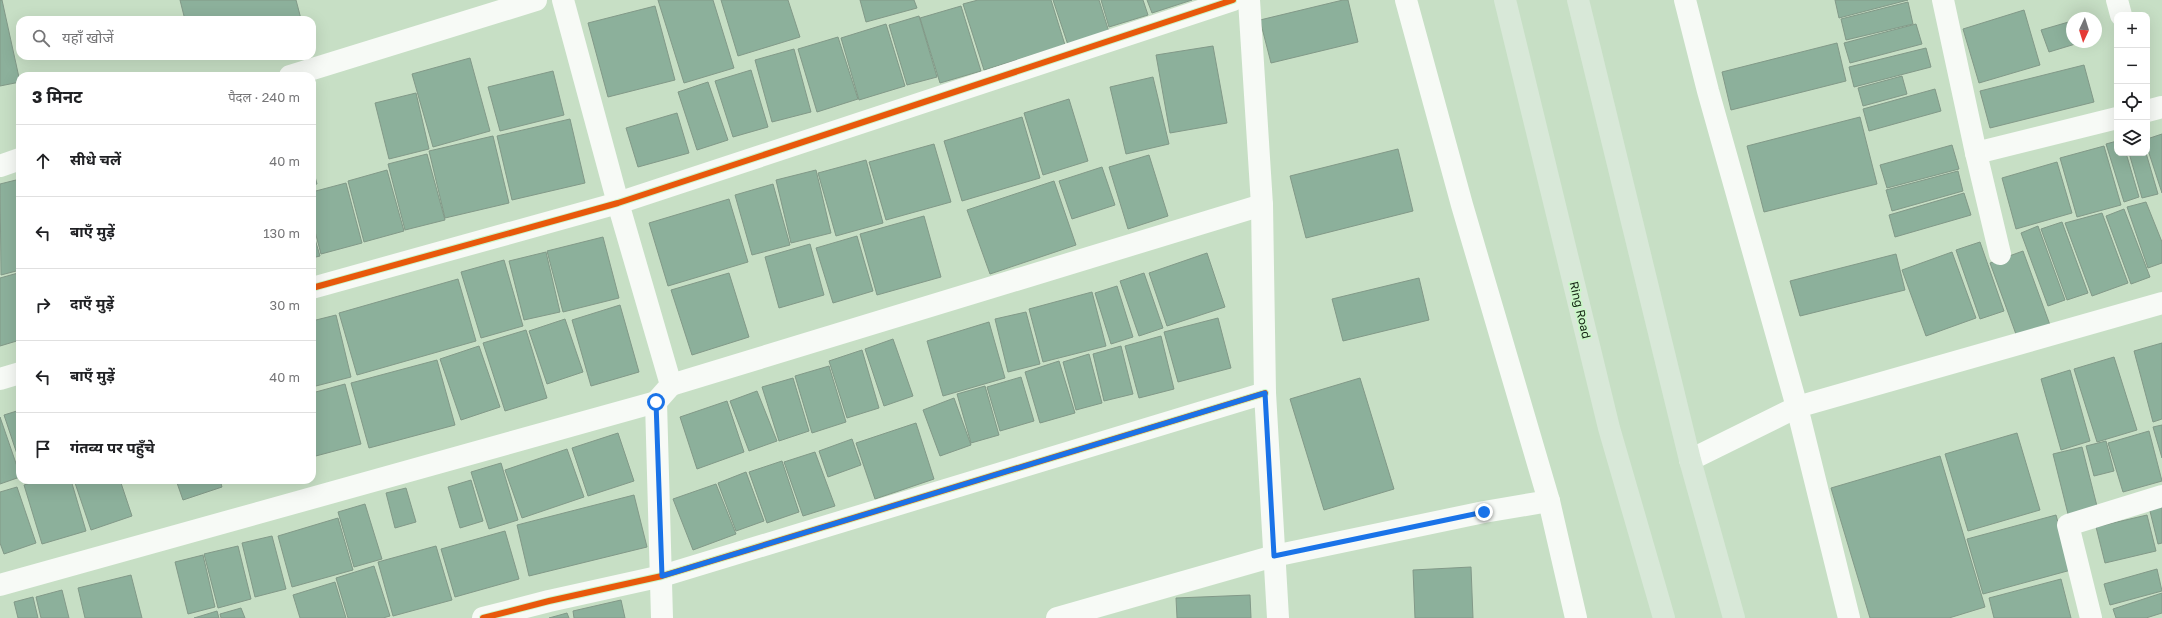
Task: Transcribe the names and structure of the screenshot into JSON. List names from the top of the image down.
{
  "streets": {
    "highway": ["Ring Road"]
  },
  "north": "bottom",
  "page": {
    "map_buttons": ["+", "−"],
    "search": "यहाँ खोजें",
    "heading": ["3 मिनट", "पैदल · 240 m"],
    "list": [
      ["सीधे चलें", "40 m"],
      ["बाएँ मुड़ें", "130 m"],
      ["दाएँ मुड़ें", "30 m"],
      ["बाएँ मुड़ें", "40 m"],
      "गंतव्य पर पहुँचे"
    ]
  }
}
